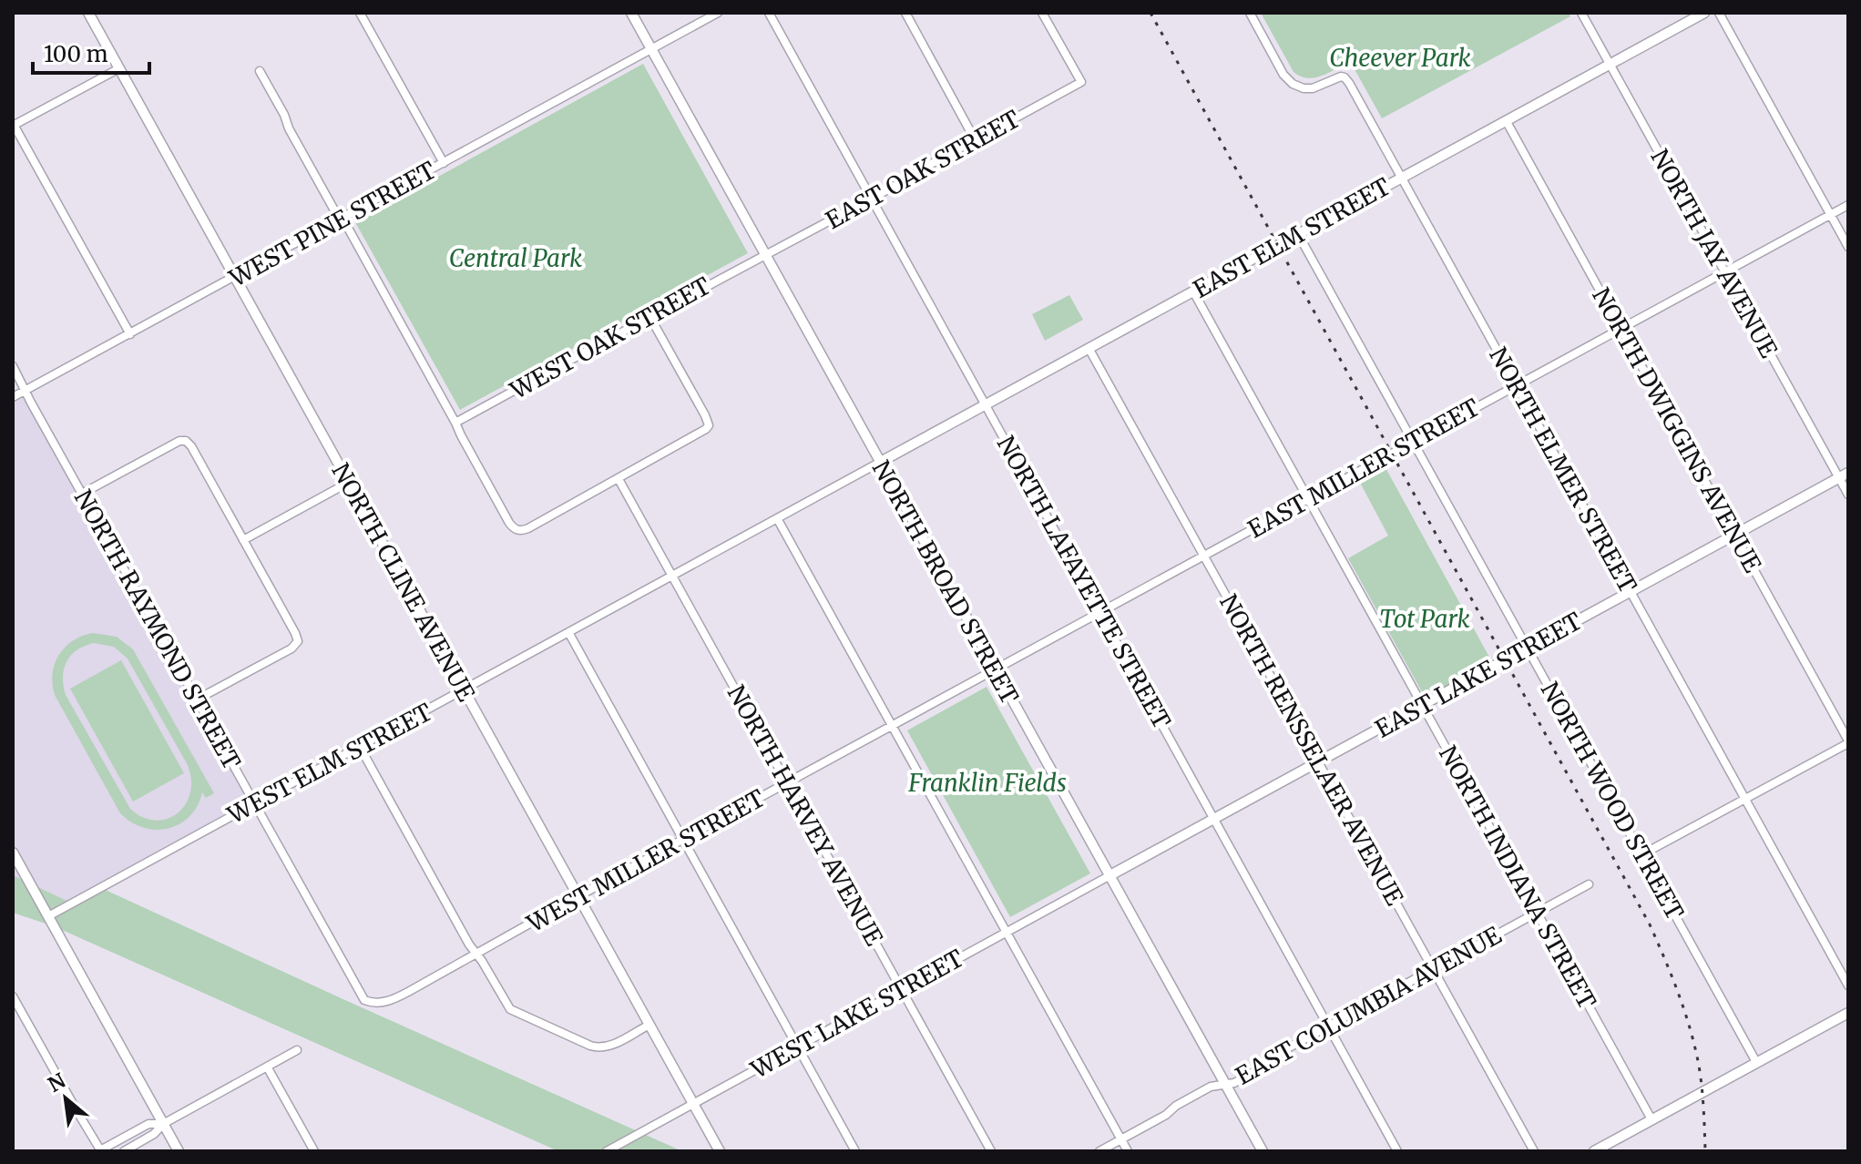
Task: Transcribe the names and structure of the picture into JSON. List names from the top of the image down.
{
  "streets": {
    "street": [
      "EAST OAK STREET",
      "WEST PINE STREET",
      "EAST ELM STREET",
      "NORTH JAY AVENUE",
      "WEST OAK STREET",
      "NORTH DWIGGINS AVENUE",
      "EAST MILLER STREET",
      "NORTH ELMER STREET",
      "NORTH CLINE AVENUE",
      "NORTH BROAD STREET",
      "NORTH LAFAYETTE STREET",
      "NORTH RAYMOND STREET",
      "EAST LAKE STREET",
      "NORTH RENSSELAER AVENUE",
      "WEST ELM STREET",
      "NORTH WOOD STREET",
      "NORTH HARVEY AVENUE",
      "WEST MILLER STREET",
      "NORTH INDIANA STREET",
      "EAST COLUMBIA AVENUE",
      "WEST LAKE STREET"
    ]
  },
  "crossings": [
    ["EAST OAK STREET", "WEST OAK STREET"],
    ["EAST OAK STREET", "NORTH BROAD STREET"],
    ["EAST OAK STREET", "NORTH LAFAYETTE STREET"],
    ["WEST PINE STREET", "NORTH CLINE AVENUE"],
    ["WEST PINE STREET", "NORTH BROAD STREET"],
    ["WEST PINE STREET", "NORTH RAYMOND STREET"],
    ["EAST ELM STREET", "NORTH JAY AVENUE"],
    ["EAST ELM STREET", "NORTH DWIGGINS AVENUE"],
    ["EAST ELM STREET", "NORTH ELMER STREET"],
    ["EAST ELM STREET", "NORTH BROAD STREET"],
    ["EAST ELM STREET", "NORTH LAFAYETTE STREET"],
    ["EAST ELM STREET", "NORTH RENSSELAER AVENUE"],
    ["EAST ELM STREET", "WEST ELM STREET"],
    ["EAST ELM STREET", "NORTH WOOD STREET"],
    ["EAST ELM STREET", "NORTH INDIANA STREET"],
    ["NORTH JAY AVENUE", "EAST MILLER STREET"],
    ["NORTH JAY AVENUE", "EAST LAKE STREET"],
    ["WEST OAK STREET", "NORTH BROAD STREET"],
    ["NORTH DWIGGINS AVENUE", "EAST MILLER STREET"],
    ["NORTH DWIGGINS AVENUE", "EAST LAKE STREET"],
    ["EAST MILLER STREET", "NORTH ELMER STREET"],
    ["EAST MILLER STREET", "NORTH BROAD STREET"],
    ["EAST MILLER STREET", "NORTH LAFAYETTE STREET"],
    ["EAST MILLER STREET", "NORTH RENSSELAER AVENUE"],
    ["EAST MILLER STREET", "NORTH WOOD STREET"],
    ["EAST MILLER STREET", "WEST MILLER STREET"],
    ["EAST MILLER STREET", "NORTH INDIANA STREET"],
    ["NORTH ELMER STREET", "EAST LAKE STREET"],
    ["NORTH CLINE AVENUE", "WEST ELM STREET"],
    ["NORTH CLINE AVENUE", "WEST MILLER STREET"],
    ["NORTH CLINE AVENUE", "WEST LAKE STREET"],
    ["NORTH BROAD STREET", "EAST LAKE STREET"],
    ["NORTH BROAD STREET", "WEST ELM STREET"],
    ["NORTH BROAD STREET", "WEST MILLER STREET"],
    ["NORTH BROAD STREET", "EAST COLUMBIA AVENUE"],
    ["NORTH BROAD STREET", "WEST LAKE STREET"],
    ["NORTH LAFAYETTE STREET", "EAST LAKE STREET"],
    ["NORTH LAFAYETTE STREET", "EAST COLUMBIA AVENUE"],
    ["NORTH RAYMOND STREET", "WEST ELM STREET"],
    ["NORTH RAYMOND STREET", "WEST MILLER STREET"],
    ["EAST LAKE STREET", "NORTH RENSSELAER AVENUE"],
    ["EAST LAKE STREET", "NORTH WOOD STREET"],
    ["EAST LAKE STREET", "NORTH INDIANA STREET"],
    ["EAST LAKE STREET", "WEST LAKE STREET"],
    ["NORTH RENSSELAER AVENUE", "EAST COLUMBIA AVENUE"],
    ["WEST ELM STREET", "NORTH HARVEY AVENUE"],
    ["NORTH HARVEY AVENUE", "WEST MILLER STREET"],
    ["NORTH HARVEY AVENUE", "WEST LAKE STREET"],
    ["NORTH INDIANA STREET", "EAST COLUMBIA AVENUE"]
  ],
  "parks": [
    "Cheever Park",
    "Central Park",
    "Tot Park",
    "Franklin Fields"
  ],
  "scale_bar": "100 m",
  "north": "top left"
}
